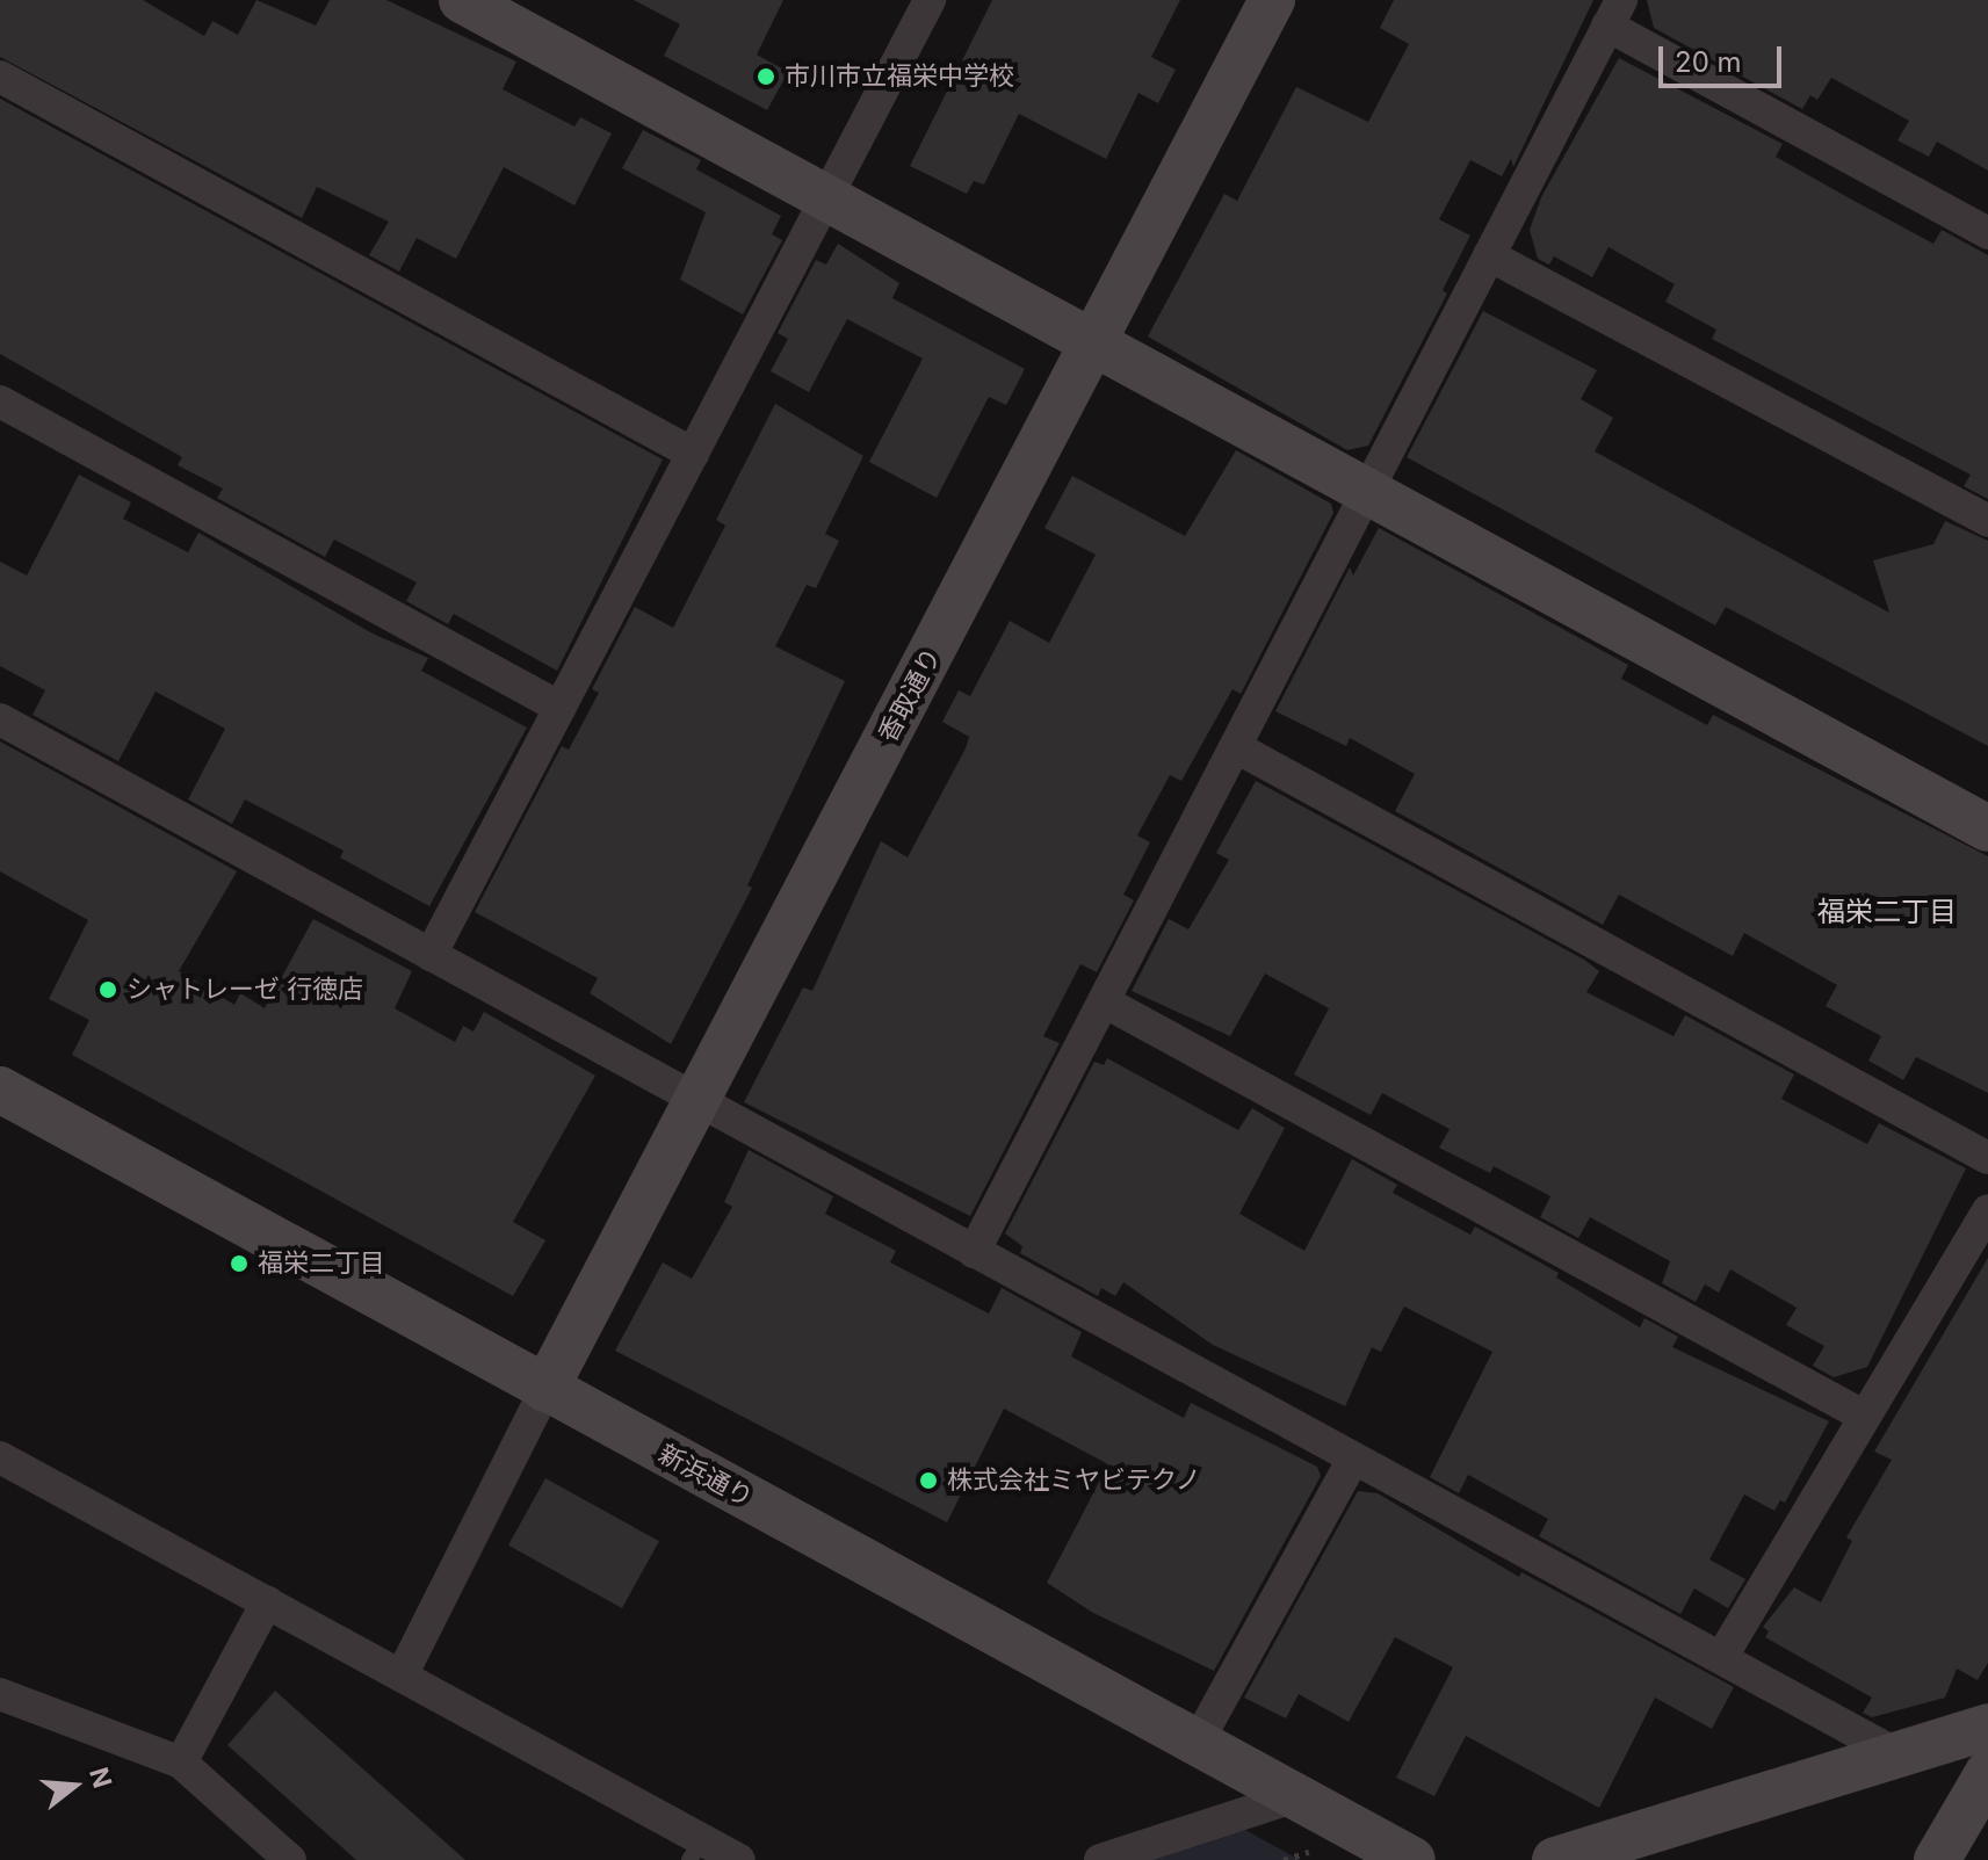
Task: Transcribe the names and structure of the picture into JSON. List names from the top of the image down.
{
  "streets": {
    "street": ["香取通り", "新浜通り"]
  },
  "crossings": [
    ["香取通り", "新浜通り"]
  ],
  "districts": ["福栄二丁目"],
  "places": [
    "市川市立福栄中学校",
    "シャトレーゼ 行徳店",
    "福栄二丁目",
    "株式会社ミヤビテクノ"
  ],
  "scale_bar": "20 m",
  "north": "right"
}
